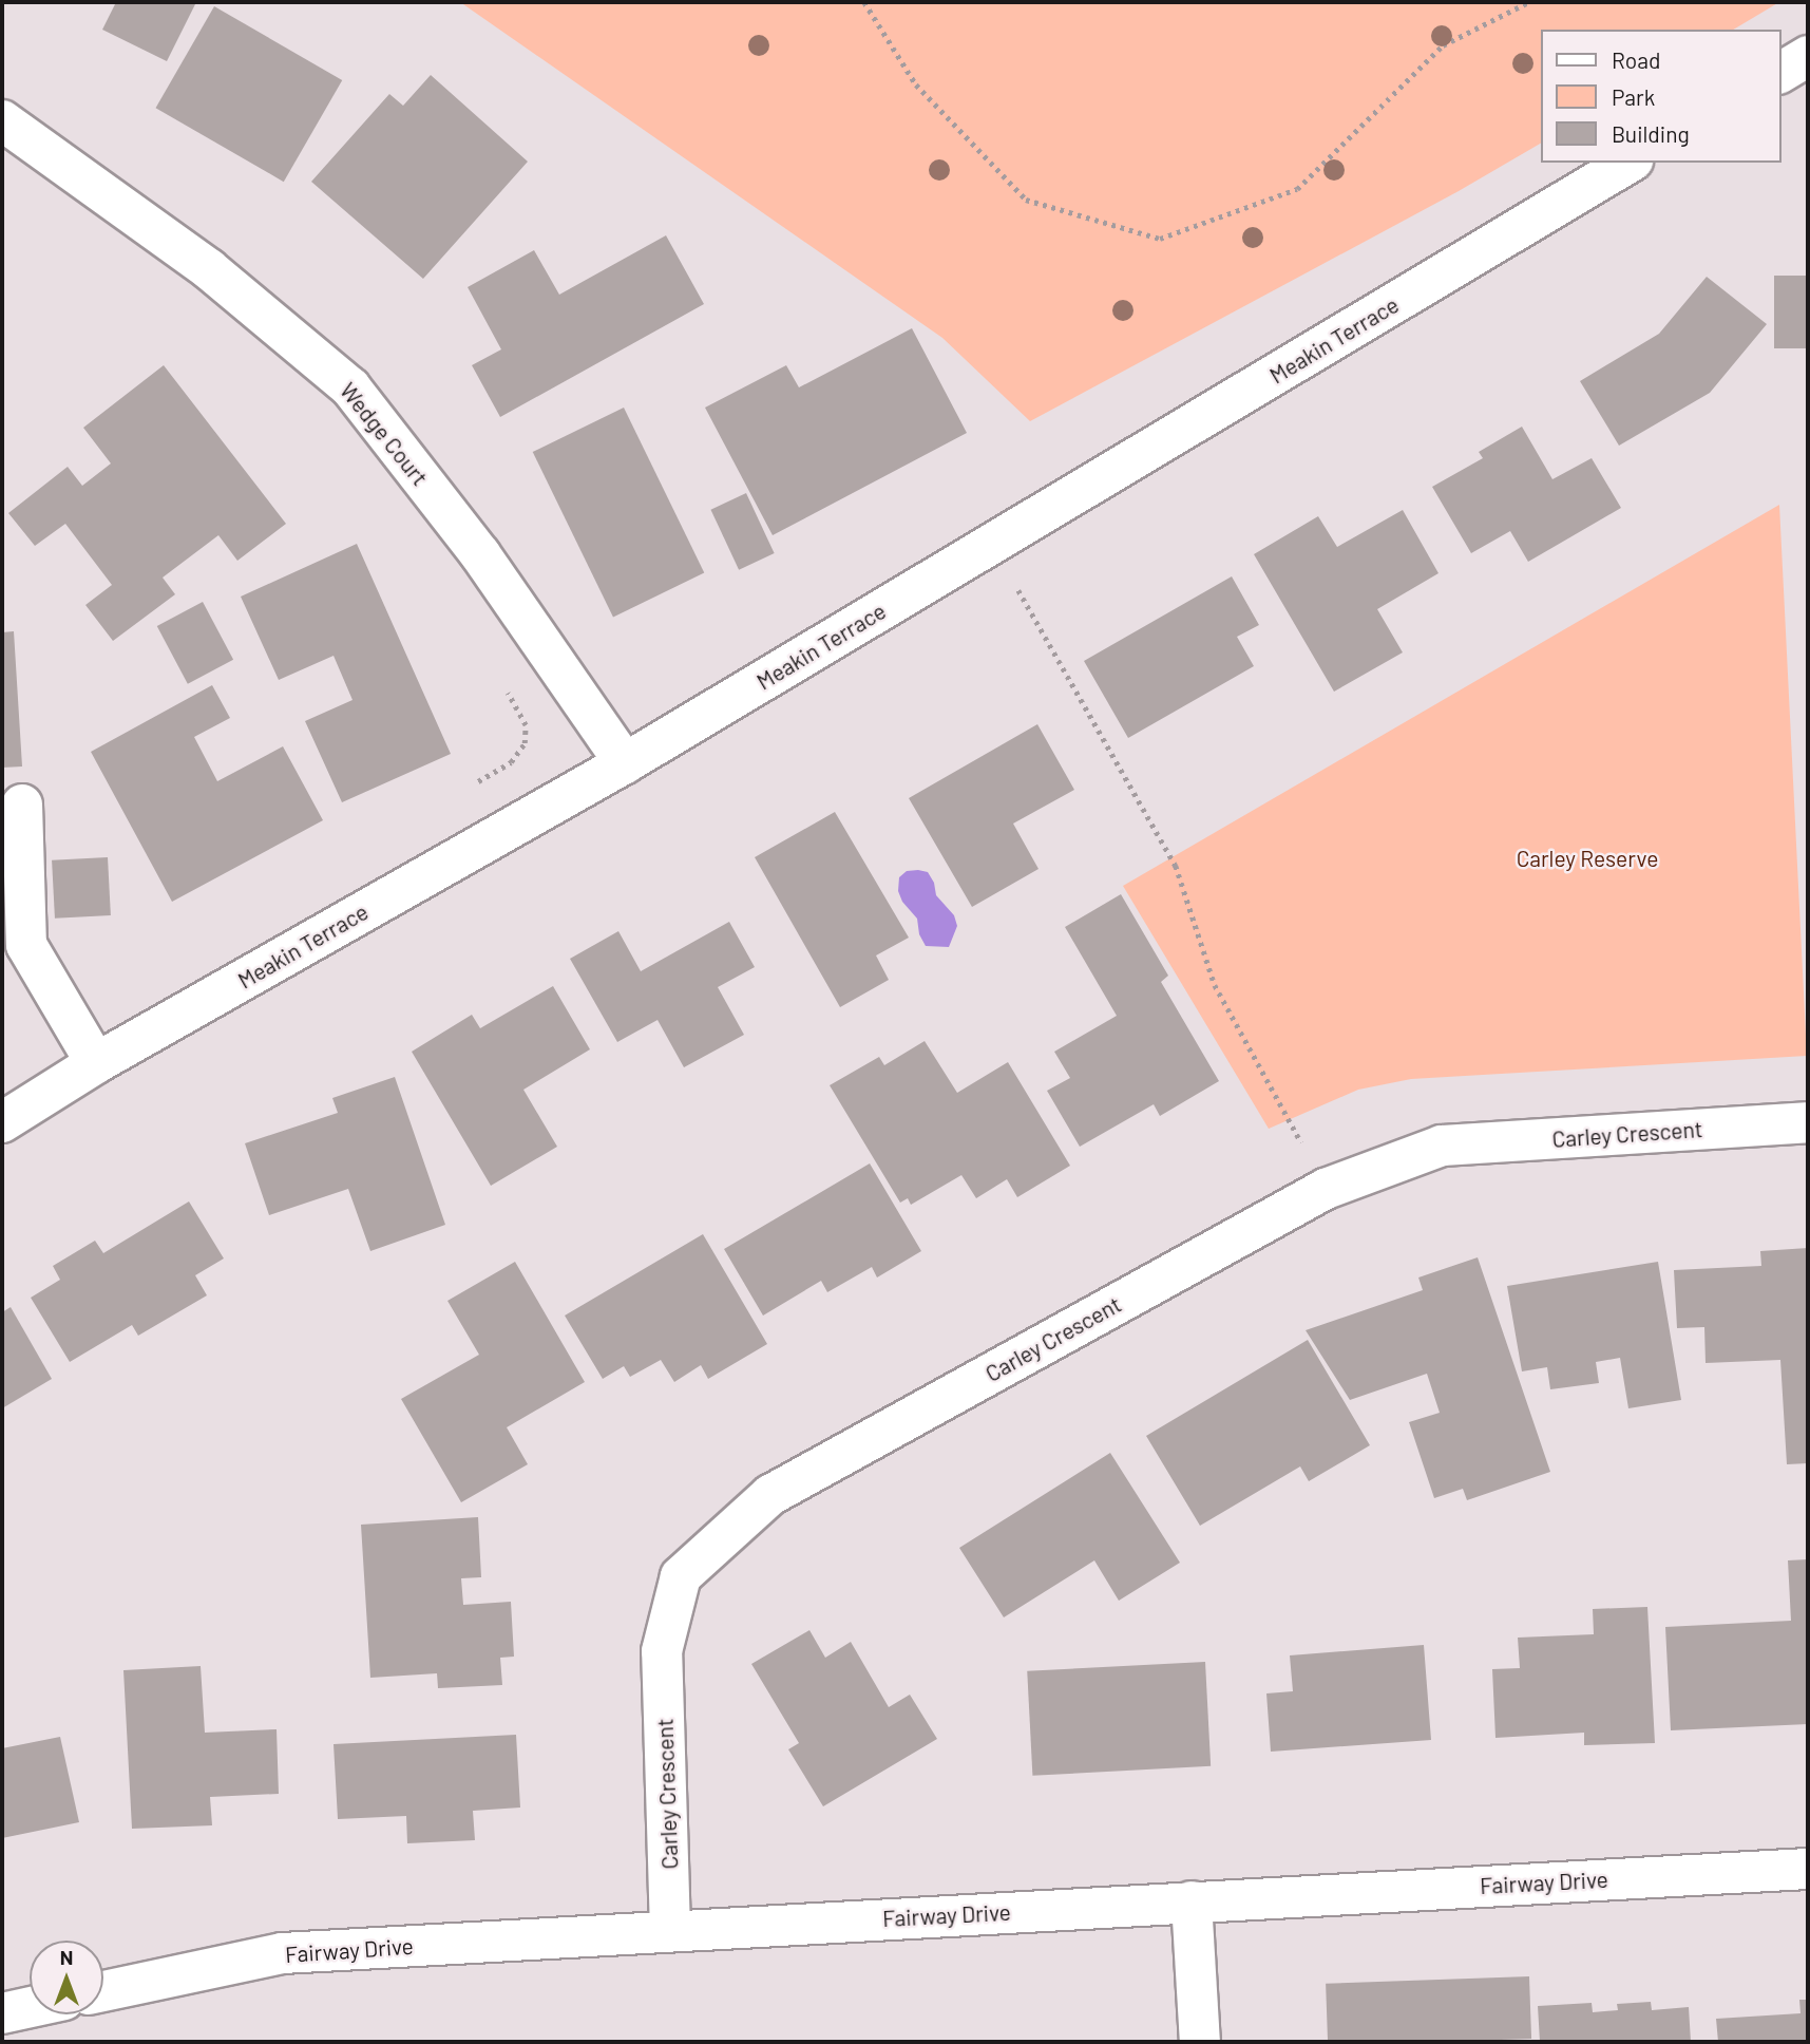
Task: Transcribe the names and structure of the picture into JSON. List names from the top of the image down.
{
  "streets": {
    "street": [
      "Meakin Terrace",
      "Wedge Court",
      "Carley Crescent",
      "Fairway Drive"
    ]
  },
  "crossings": [
    ["Meakin Terrace", "Wedge Court"],
    ["Carley Crescent", "Fairway Drive"]
  ],
  "parks": ["Carley Reserve"],
  "legend": ["Road", "Park", "Building"],
  "north": "top"
}
